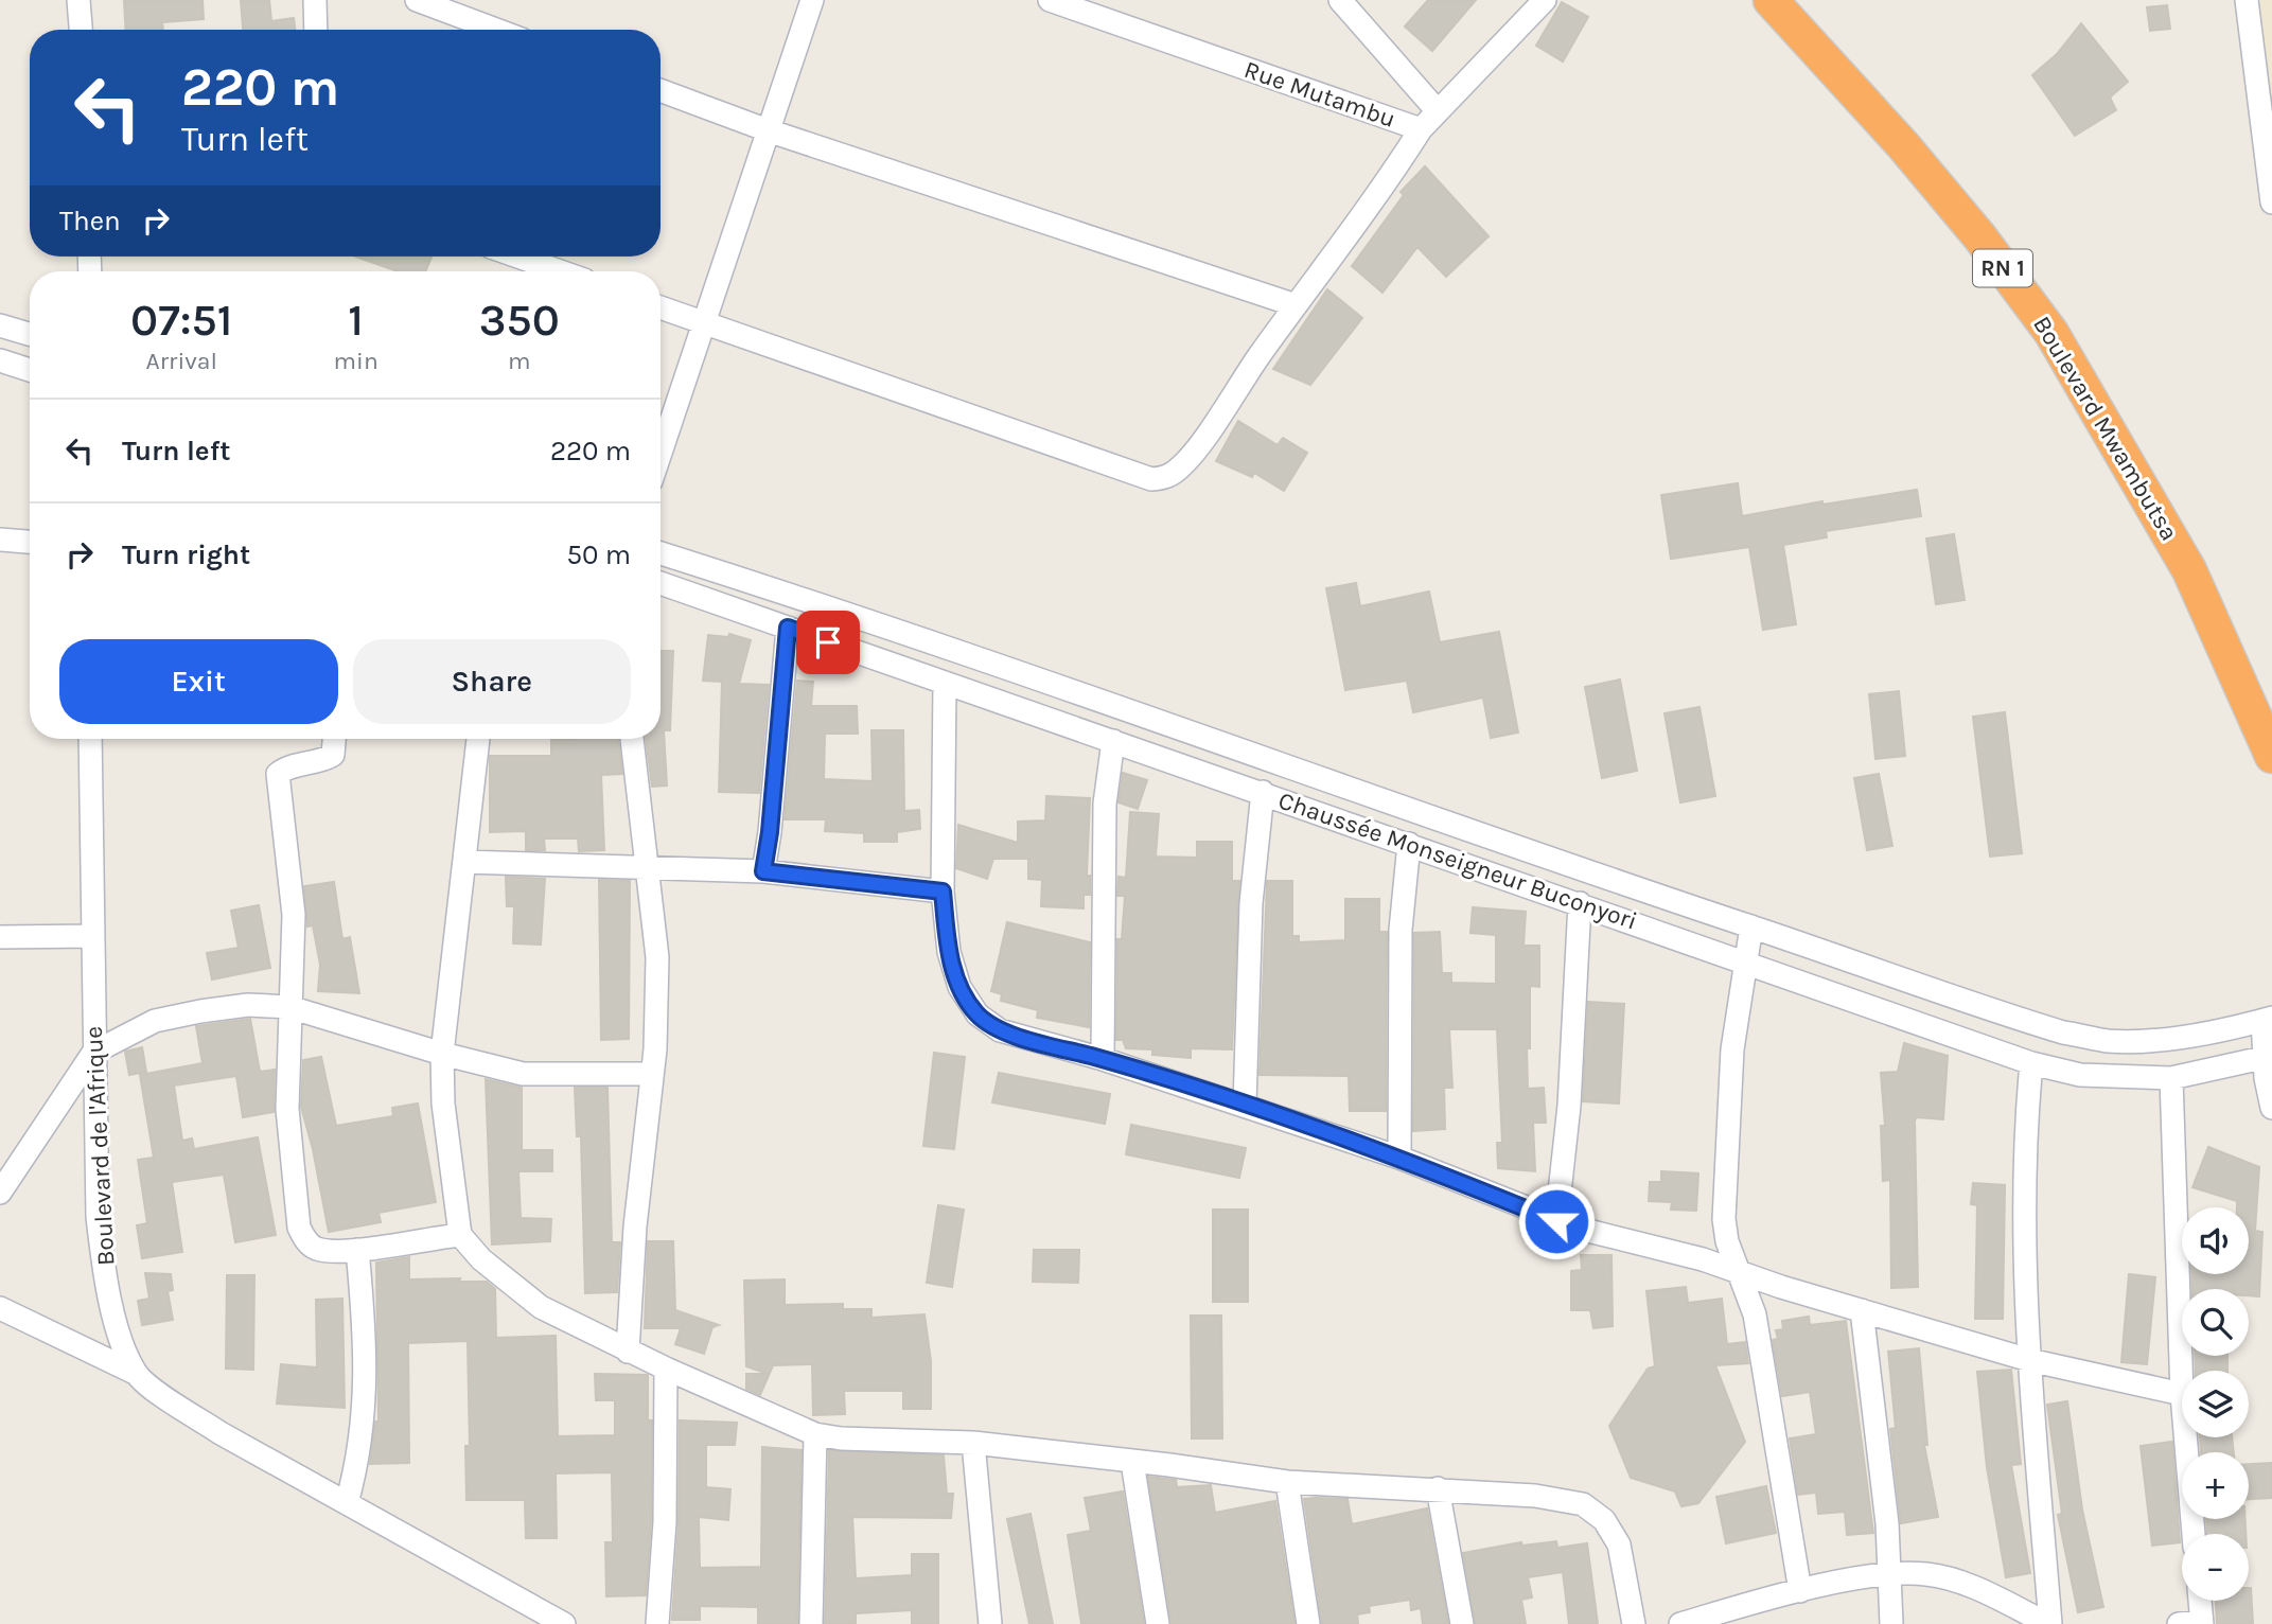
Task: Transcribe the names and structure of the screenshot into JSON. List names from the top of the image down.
{
  "streets": {
    "highway": ["RN 1", "Boulevard Mwambutsa"],
    "street": ["Rue Mutambu", "Chaussée Monseigneur Buconyori", "Boulevard de l'Afrique"]
  },
  "page": {
    "turn": ["220 m", "Turn left"],
    "then": "Then",
    "eta": [
      "07:51",
      "Arrival",
      "1",
      "min",
      "350",
      "m"
    ],
    "list": [
      {
        "name": "Turn left",
        "value": "220 m"
      },
      {
        "name": "Turn right",
        "value": "50 m"
      }
    ],
    "buttons": ["Exit", "Share"],
    "map_buttons": ["+", "−"]
  }
}
